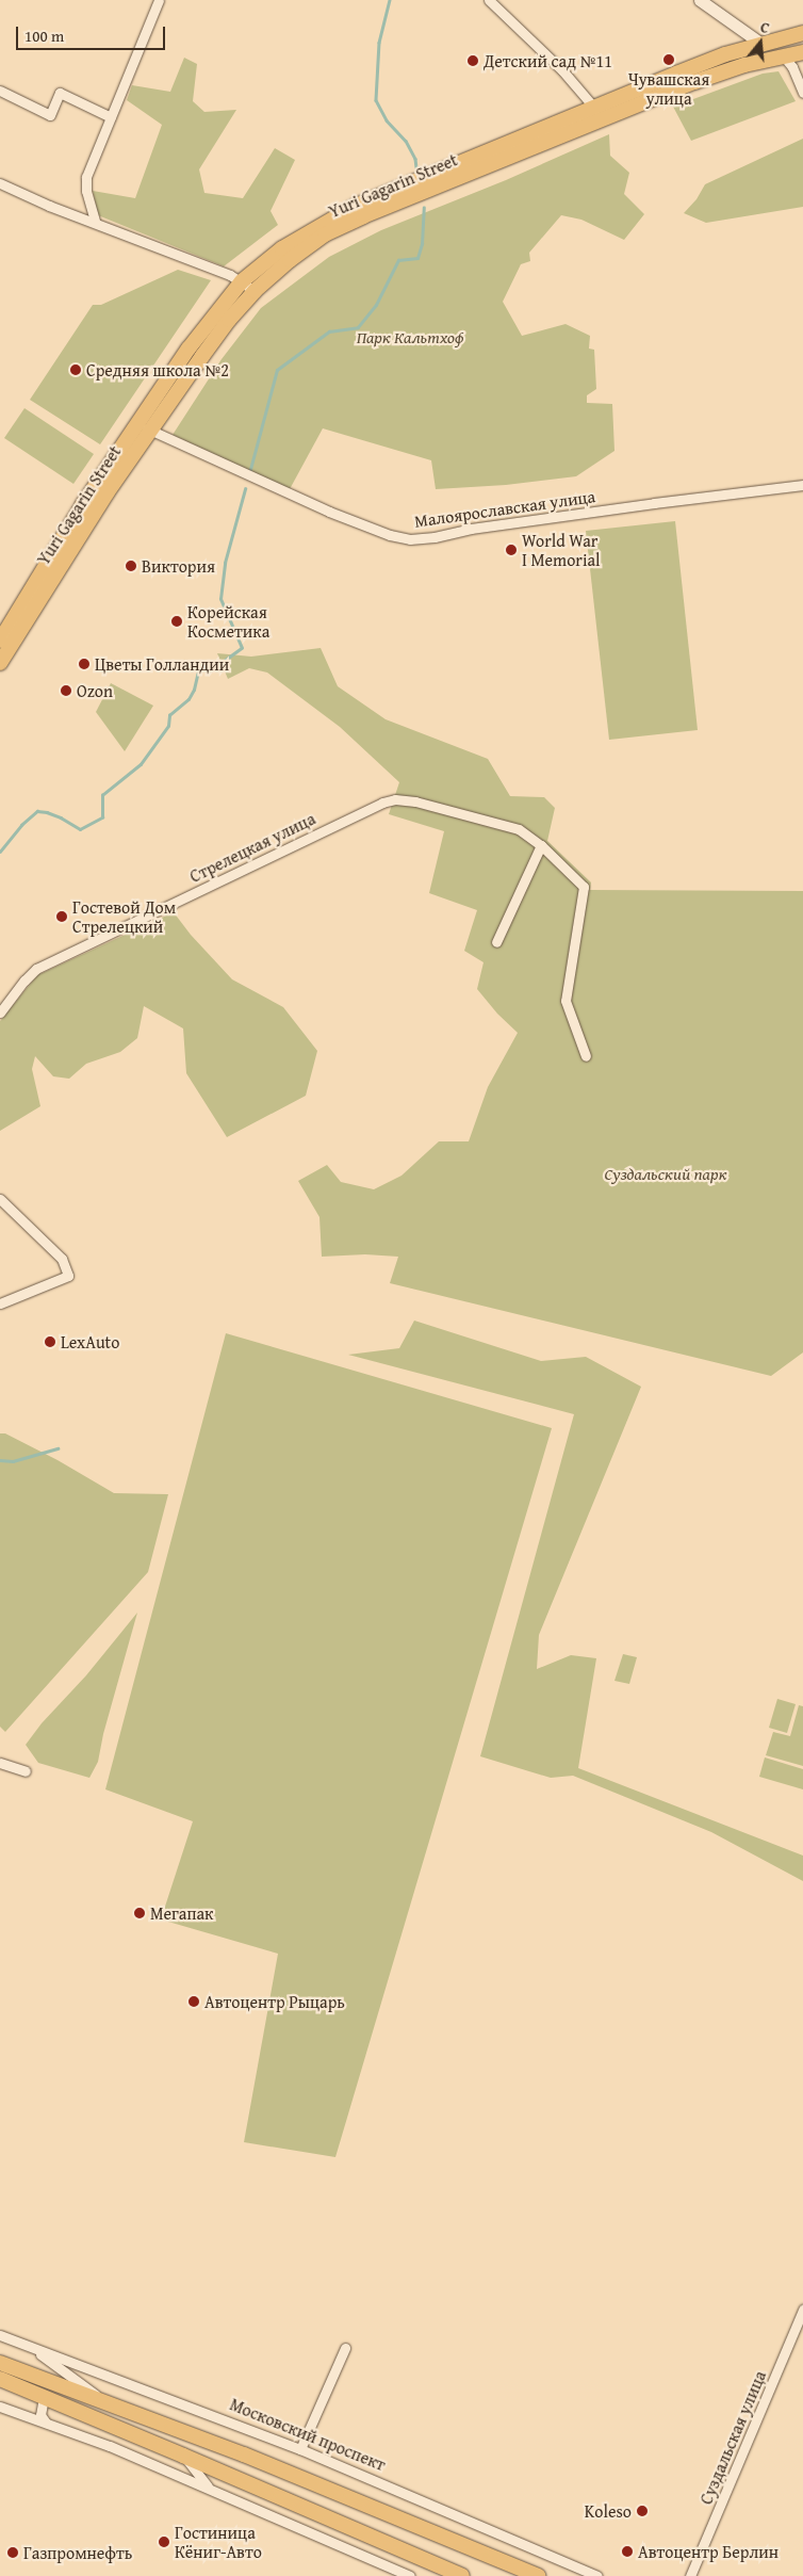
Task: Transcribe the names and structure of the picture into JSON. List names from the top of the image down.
{
  "streets": {
    "main road": ["Yuri Gagarin Street"],
    "street": [
      "Малоярославская улица",
      "Стрелецкая улица",
      "Московский проспект",
      "Суздальская улица"
    ]
  },
  "crossings": [
    ["Yuri Gagarin Street", "Малоярославская улица"]
  ],
  "parks": ["Парк Кальтхоф", "Суздальский парк"],
  "places": [
    "Чувашская улица",
    "Детский сад №11",
    "Средняя школа №2",
    "World War I Memorial",
    "Виктория",
    "Корейская Косметика",
    "Цветы Голландии",
    "Ozon",
    "Гостевой Дом Стрелецкий",
    "LexAuto",
    "Мегапак",
    "Автоцентр Рыцарь",
    "Koleso",
    "Гостиница Кёниг-Авто",
    "Автоцентр Берлин",
    "Газпромнефть"
  ],
  "scale_bar": "100 m",
  "north": "top"
}
